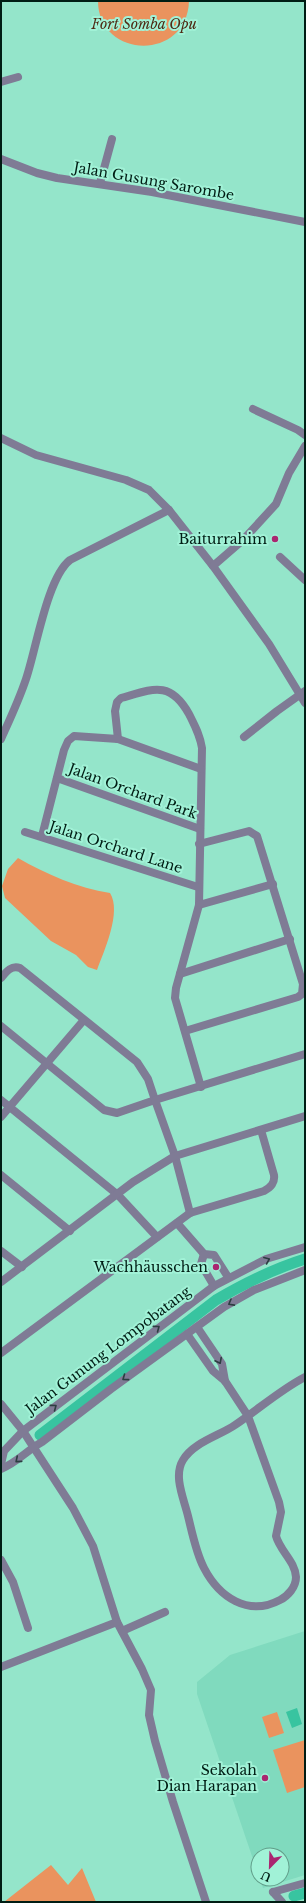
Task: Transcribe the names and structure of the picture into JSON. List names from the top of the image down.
{
  "streets": {
    "street": [
      "Jalan Gusung Sarombe",
      "Jalan Orchard Park",
      "Jalan Orchard Lane",
      "Jalan Gunung Lompobatang"
    ]
  },
  "parks": ["Fort Somba Opu"],
  "places": ["Baiturrahim", "Wachhäusschen", "Sekolah Dian Harapan"],
  "north": "bottom left"
}
